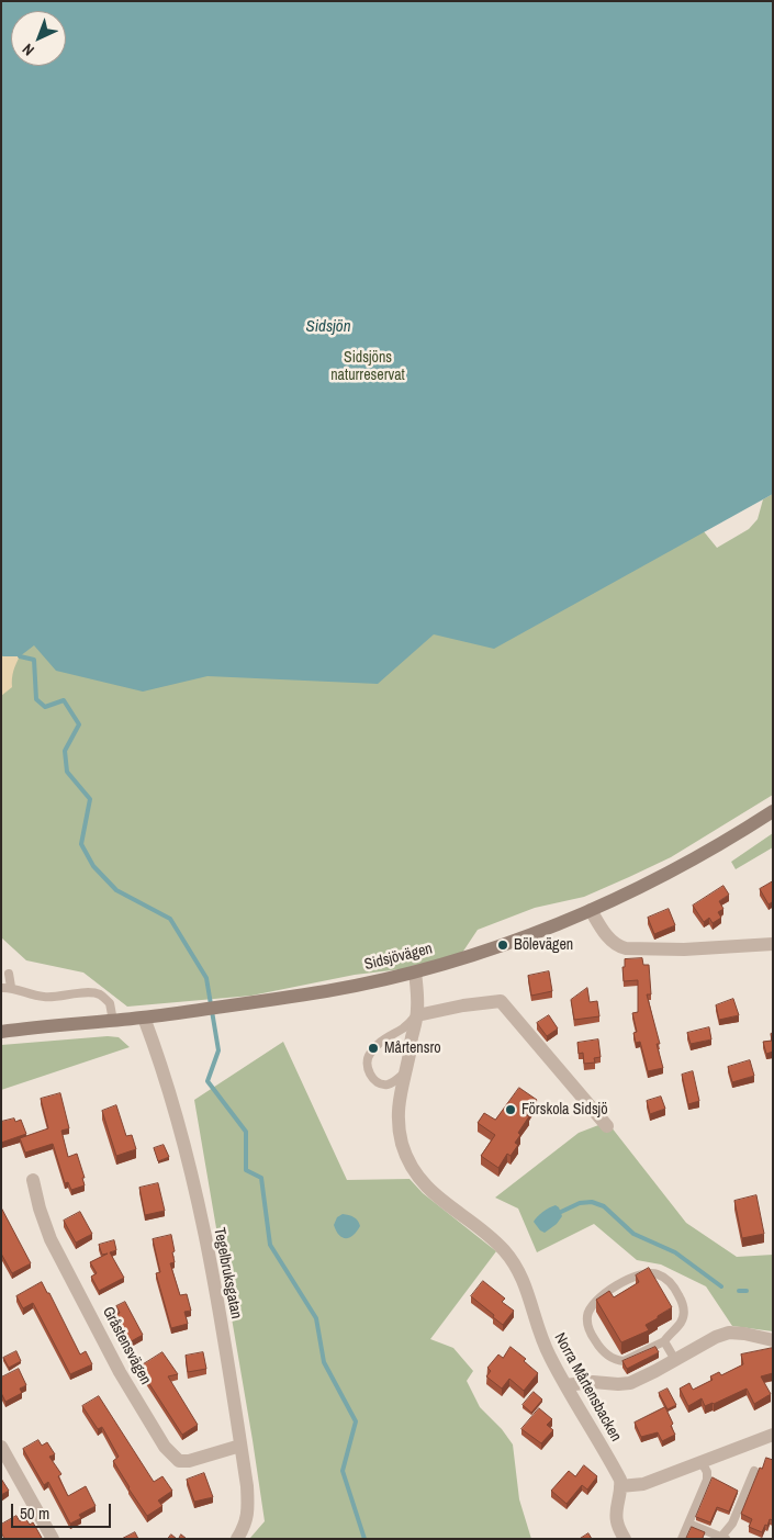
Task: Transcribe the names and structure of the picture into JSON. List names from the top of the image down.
{
  "streets": {
    "main road": ["Sidsjövägen"],
    "street": ["Tegelbruksgatan", "Gråstensvägen", "Norra Mårtensbacken"]
  },
  "crossings": [
    ["Sidsjövägen", "Tegelbruksgatan"],
    ["Sidsjövägen", "Norra Mårtensbacken"],
    ["Tegelbruksgatan", "Gråstensvägen"]
  ],
  "water": ["Sidsjön"],
  "parks": ["Sidsjöns naturreservat"],
  "places": ["Bölevägen", "Mårtensro", "Förskola Sidsjö"],
  "scale_bar": "50 m",
  "north": "bottom left"
}
